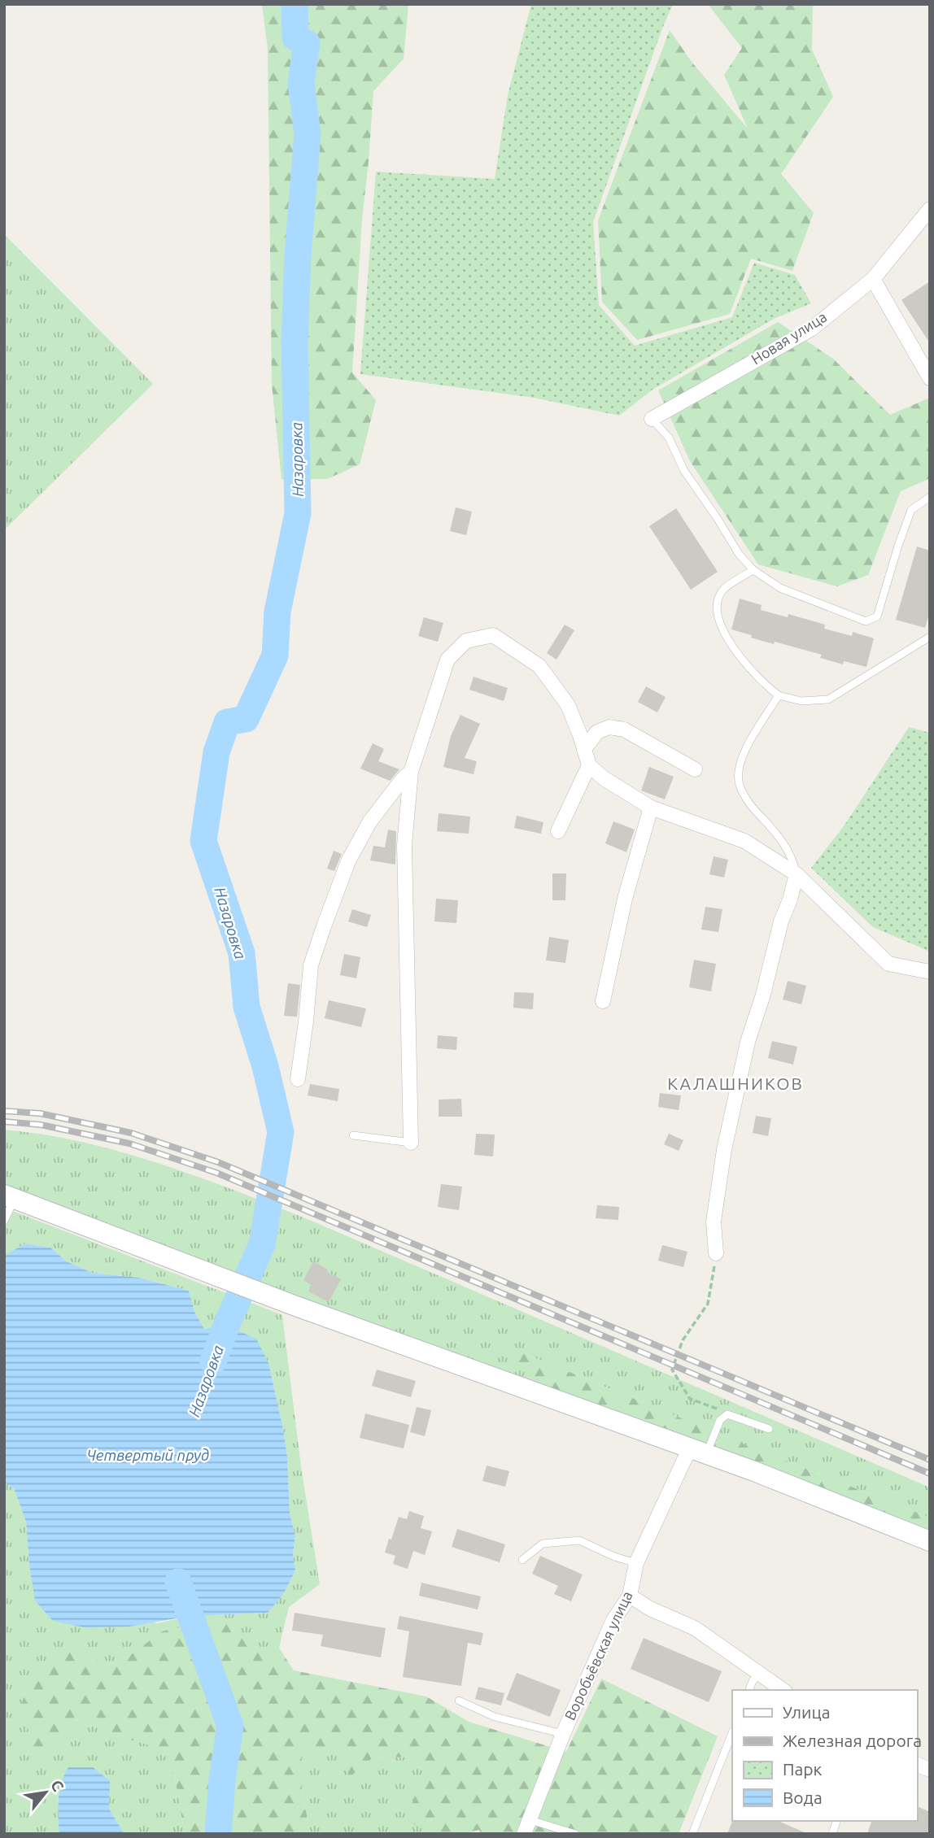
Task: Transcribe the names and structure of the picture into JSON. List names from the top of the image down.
{
  "streets": {
    "street": ["Новая улица", "Воробьёвская улица"]
  },
  "districts": ["КАЛАШНИКОВ"],
  "water": ["Назаровка", "Четвертый пруд"],
  "legend": [
    "Улица",
    "Железная дорога",
    "Парк",
    "Вода"
  ],
  "north": "top right"
}
